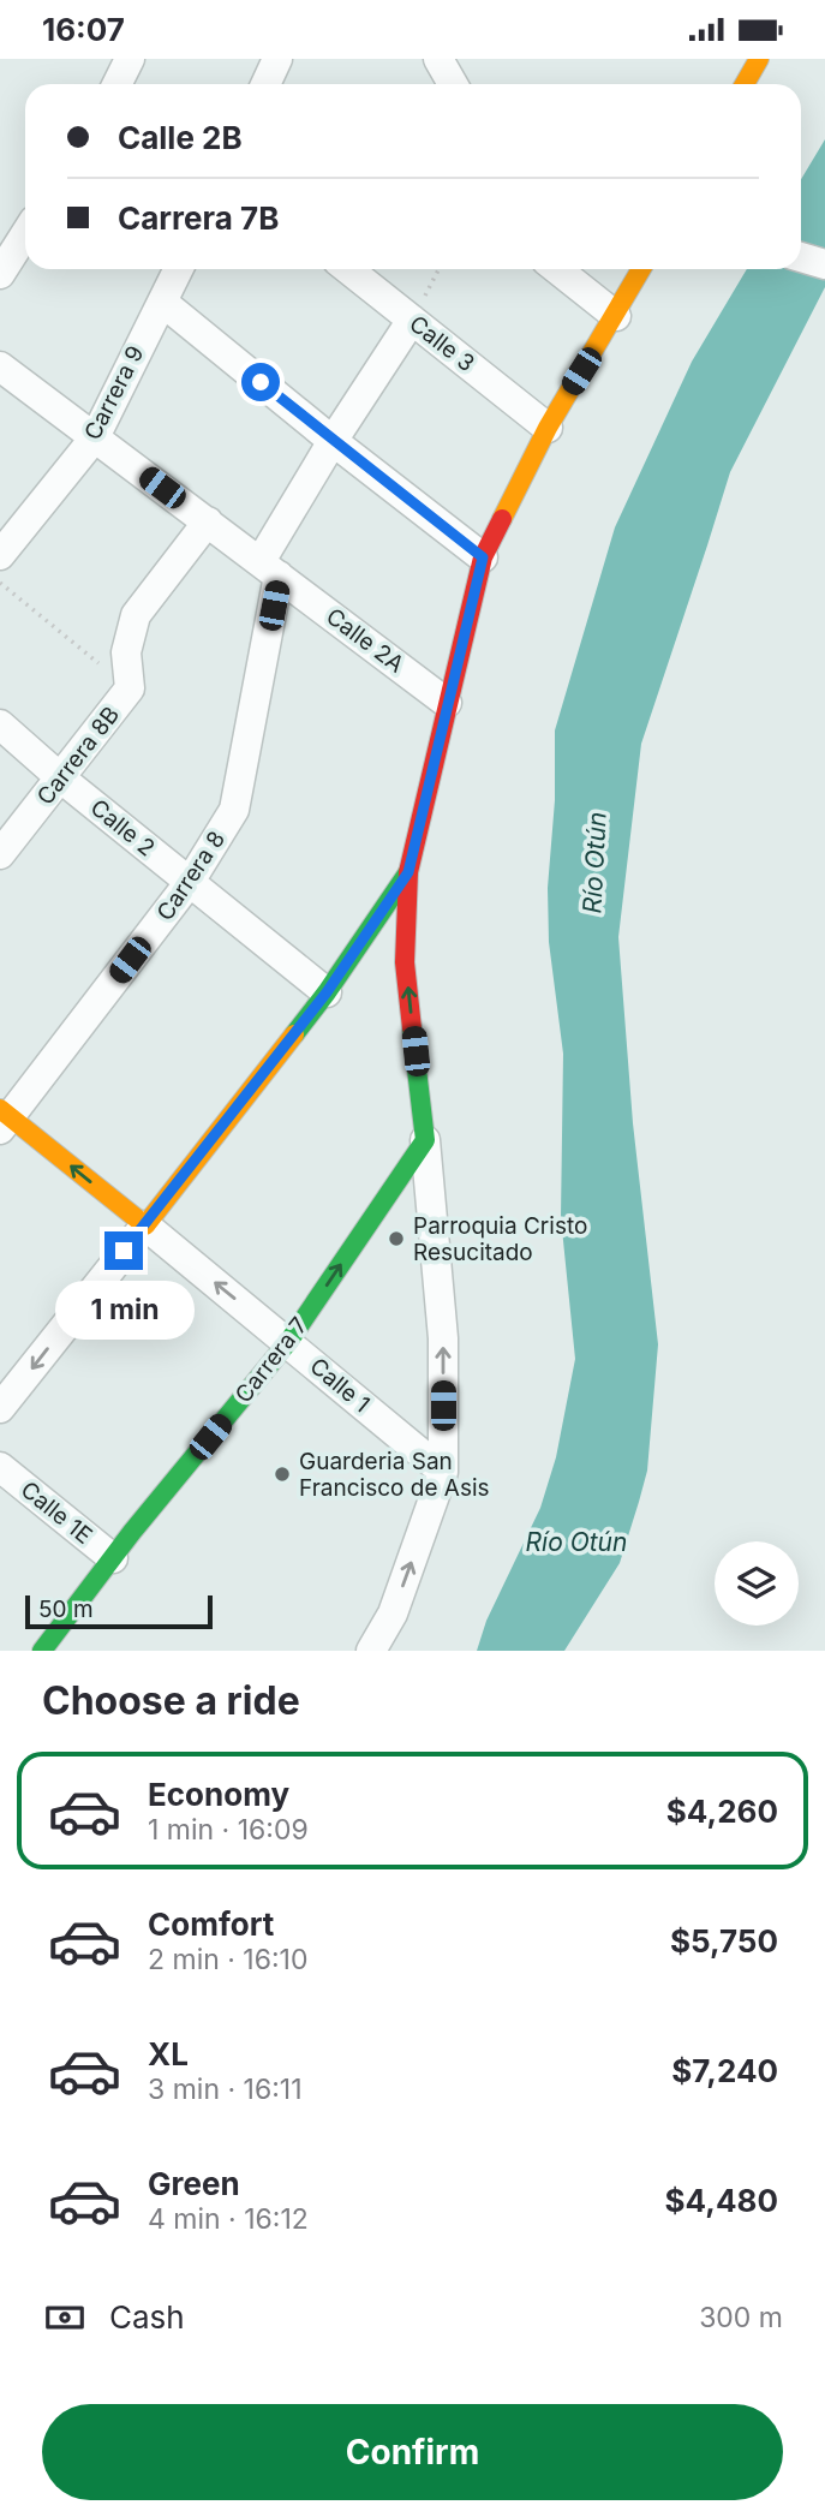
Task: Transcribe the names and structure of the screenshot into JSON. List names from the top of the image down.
{
  "streets": {
    "main road": ["Carrera 7", "Calle 1"],
    "street": [
      "Calle 3",
      "Carrera 9",
      "Calle 2A",
      "Carrera 8B",
      "Calle 2",
      "Carrera 8",
      "Calle 1E"
    ]
  },
  "crossings": [
    ["Carrera 9", "Calle 2A"],
    ["Calle 2A", "Carrera 8B"],
    ["Calle 2A", "Carrera 8"],
    ["Carrera 8B", "Calle 2"],
    ["Calle 2", "Carrera 8"],
    ["Carrera 8", "Calle 1"],
    ["Carrera 7", "Calle 1"],
    ["Carrera 7", "Calle 1E"]
  ],
  "one_way": ["Carrera 7", "Calle 1"],
  "water": ["Río Otún"],
  "places": ["Parroquia Cristo Resucitado", "Guarderia San Francisco de Asis"],
  "scale_bar": "50 m",
  "page": {
    "status": "16:07",
    "banner": ["Calle 2B", "Carrera 7B"],
    "bubble": "1 min",
    "scale": "50 m",
    "heading": "Choose a ride",
    "list": [
      {
        "name": "Economy",
        "note": "1 min · 16:09",
        "value": "$4,260"
      },
      {
        "name": "Comfort",
        "note": "2 min · 16:10",
        "value": "$5,750"
      },
      {
        "name": "XL",
        "note": "3 min · 16:11",
        "value": "$7,240"
      },
      {
        "name": "Green",
        "note": "4 min · 16:12",
        "value": "$4,480"
      }
    ],
    "pay": ["Cash", "300 m"],
    "buttons": "Confirm"
  }
}
